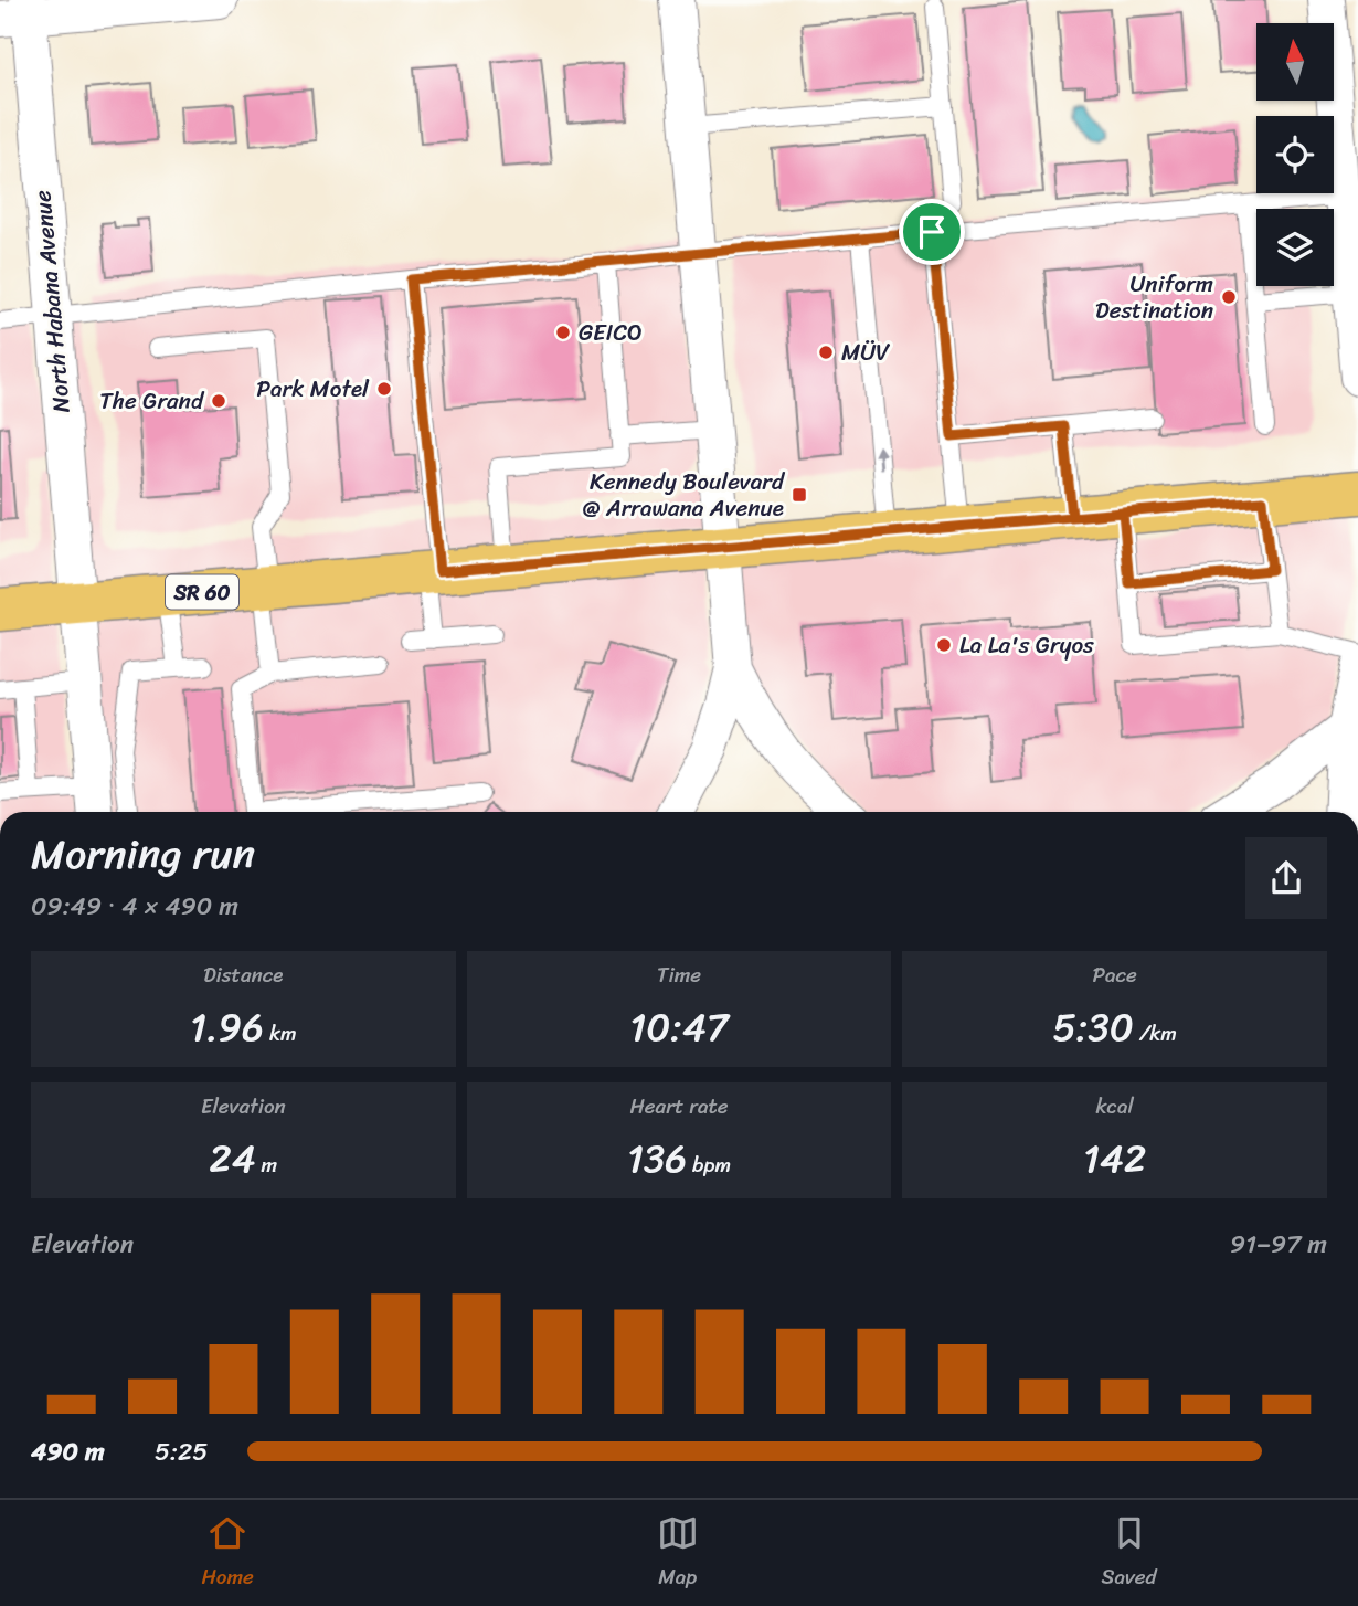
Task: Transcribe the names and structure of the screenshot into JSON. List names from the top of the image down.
{
  "streets": {
    "main road": ["SR 60"],
    "street": ["North Habana Avenue"]
  },
  "crossings": [
    ["North Habana Avenue", "SR 60"]
  ],
  "places": {
    "other": [
      "Uniform Destination",
      "GEICO",
      "MÜV",
      "Park Motel",
      "The Grand",
      "La La's Gryos"
    ],
    "transit": ["Kennedy Boulevard @ Arrawana Avenue"]
  },
  "north": "top",
  "page": {
    "heading": ["Morning run", "09:49 · 4 × 490 m"],
    "stats": [
      ["Distance", "1.96 km"],
      ["Time", "10:47"],
      ["Pace", "5:30 /km"],
      ["Elevation", "24 m"],
      ["Heart rate", "136 bpm"],
      ["kcal", "142"]
    ],
    "chart": ["Elevation", "91–97 m"],
    "list": [
      {
        "name": "490 m",
        "note": "5:25"
      }
    ],
    "tabs": ["Home", "Map", "Saved"]
  }
}
